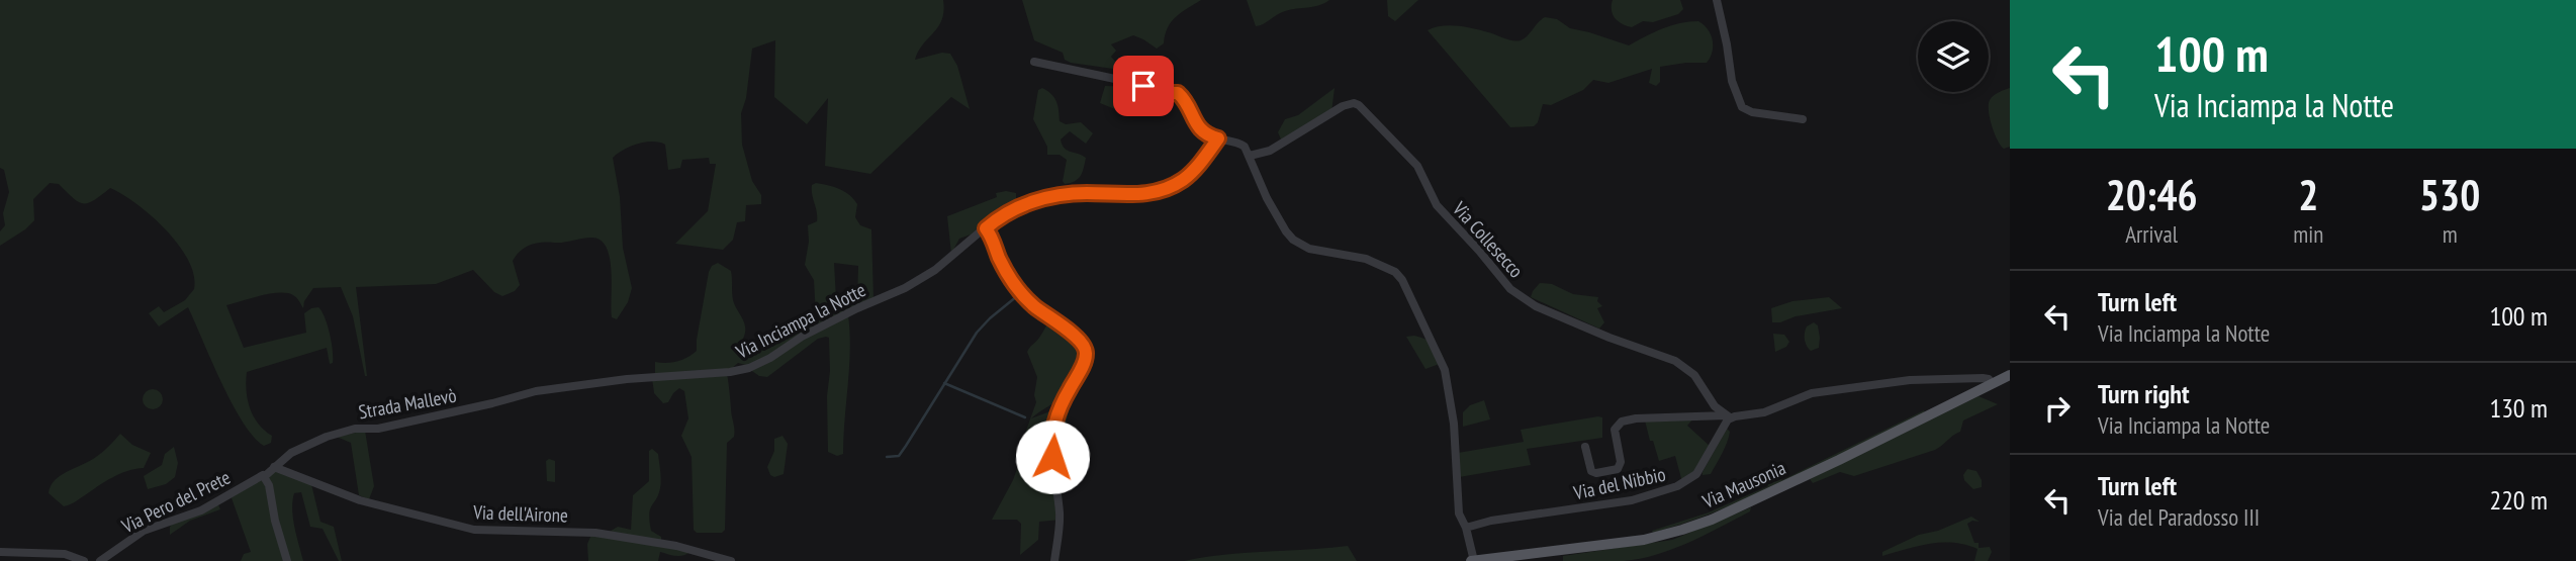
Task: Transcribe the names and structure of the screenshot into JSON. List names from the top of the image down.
{
  "streets": {
    "main road": ["Via Mausonia"],
    "street": [
      "Via Collesecco",
      "Via Inciampa la Notte",
      "Strada Mallevò",
      "Via del Nibbio",
      "Via Pero del Prete",
      "Via dell'Airone"
    ]
  },
  "crossings": [
    ["Via Collesecco", "Via del Nibbio"],
    ["Via Inciampa la Notte", "Strada Mallevò"],
    ["Strada Mallevò", "Via Pero del Prete"],
    ["Strada Mallevò", "Via dell'Airone"]
  ],
  "page": {
    "turn": ["100 m", "Via Inciampa la Notte"],
    "eta": [
      "20:46",
      "Arrival",
      "2",
      "min",
      "530",
      "m"
    ],
    "list": [
      {
        "name": "Turn left",
        "note": "Via Inciampa la Notte",
        "value": "100 m"
      },
      {
        "name": "Turn right",
        "note": "Via Inciampa la Notte",
        "value": "130 m"
      },
      {
        "name": "Turn left",
        "note": "Via del Paradosso III",
        "value": "220 m"
      }
    ]
  }
}
